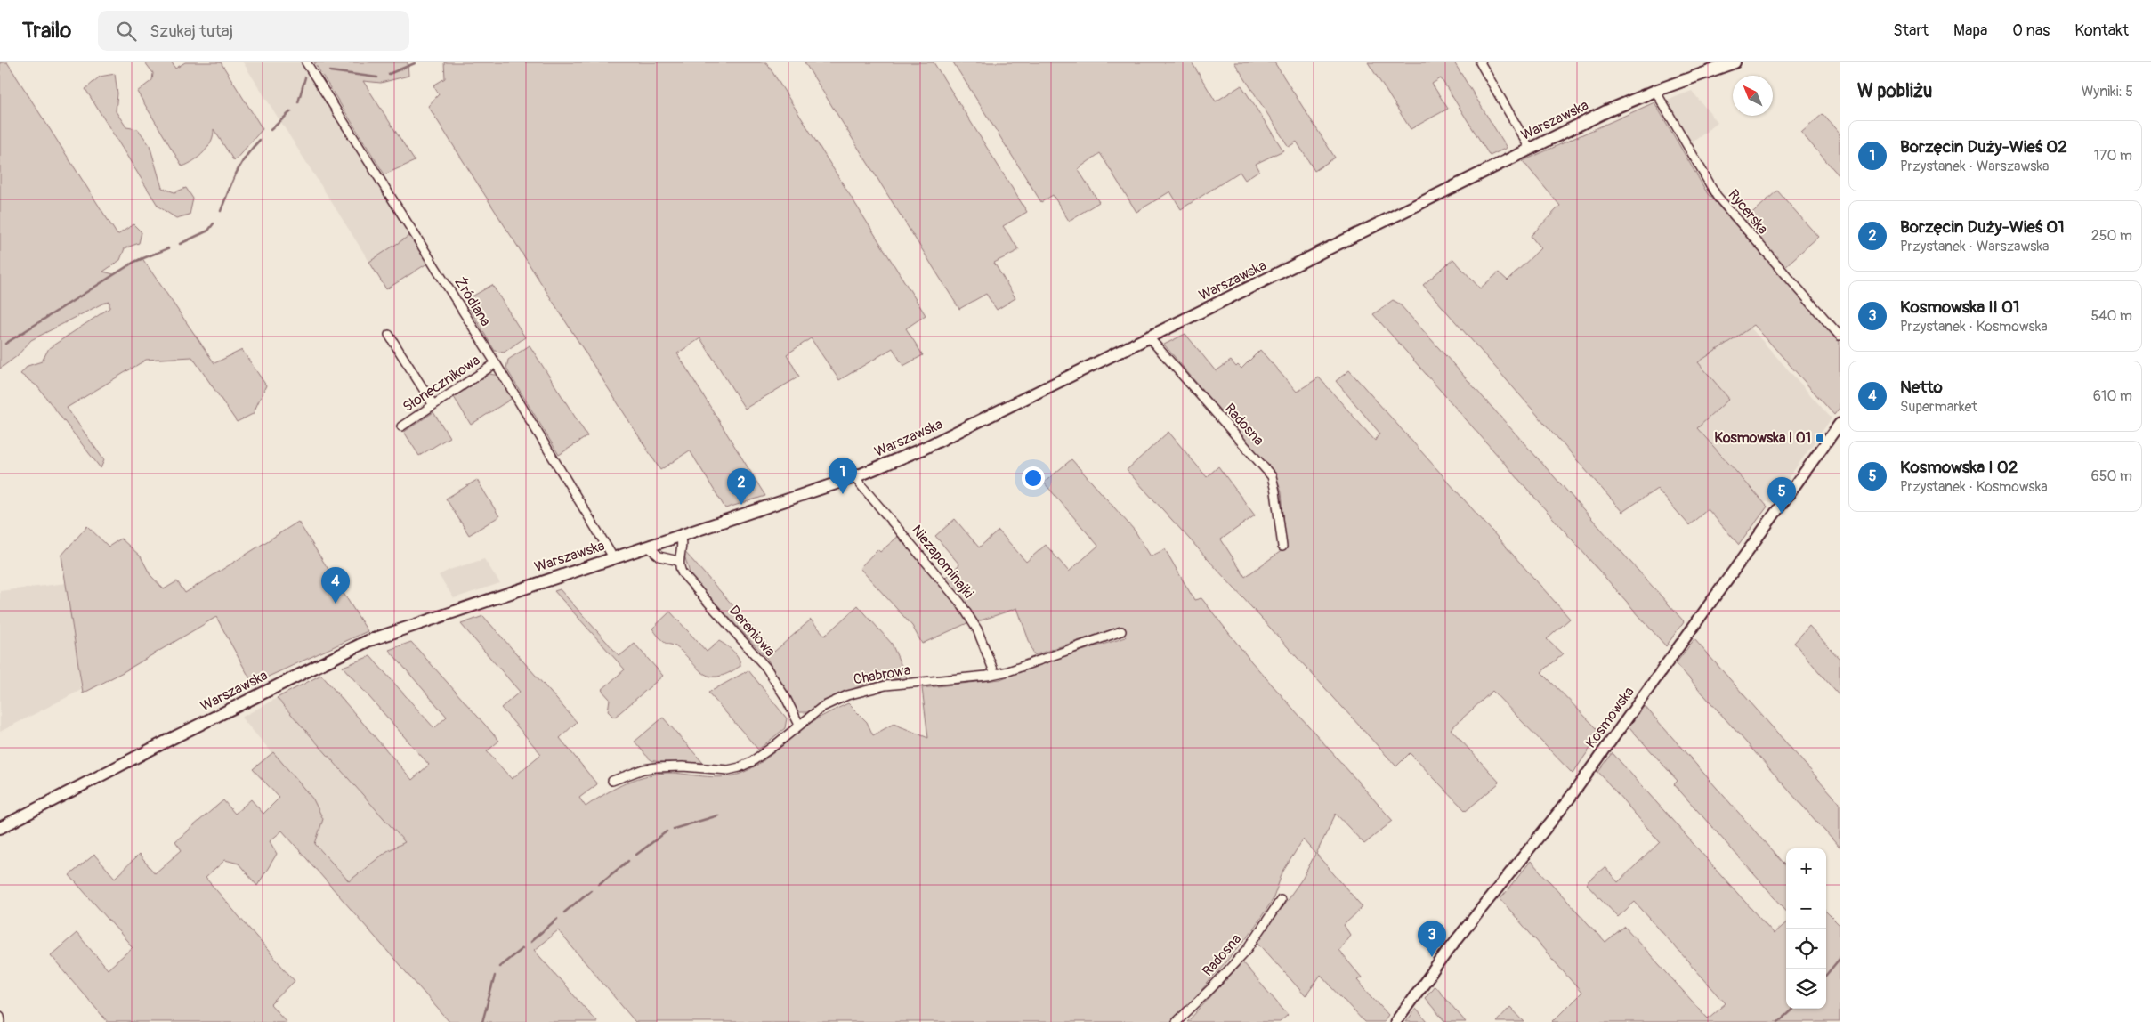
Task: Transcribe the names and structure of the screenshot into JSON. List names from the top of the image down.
{
  "streets": {
    "main road": ["Warszawska"],
    "street": [
      "Rycerska",
      "Źródlana",
      "Słonecznikowa",
      "Radosna",
      "Niezapominajki",
      "Dereniowa",
      "Chabrowa",
      "Kosmowska"
    ]
  },
  "crossings": [
    ["Warszawska", "Rycerska"],
    ["Warszawska", "Źródlana"],
    ["Warszawska", "Radosna"],
    ["Warszawska", "Niezapominajki"],
    ["Źródlana", "Słonecznikowa"],
    ["Niezapominajki", "Chabrowa"],
    ["Dereniowa", "Chabrowa"]
  ],
  "places": {
    "transit": ["Kosmowska I 01"]
  },
  "north": "top left",
  "page": {
    "header": "Trailo",
    "search": "Szukaj tutaj",
    "nav": [
      "Start",
      "Mapa",
      "O nas",
      "Kontakt"
    ],
    "heading": ["W pobliżu", "Wyniki: 5"],
    "list": [
      {
        "mark": "1",
        "name": "Borzęcin Duży-Wieś 02",
        "note": "Przystanek · Warszawska",
        "value": "170 m"
      },
      {
        "mark": "2",
        "name": "Borzęcin Duży-Wieś 01",
        "note": "Przystanek · Warszawska",
        "value": "250 m"
      },
      {
        "mark": "3",
        "name": "Kosmowska II 01",
        "note": "Przystanek · Kosmowska",
        "value": "540 m"
      },
      {
        "mark": "4",
        "name": "Netto",
        "note": "Supermarket",
        "value": "610 m"
      },
      {
        "mark": "5",
        "name": "Kosmowska I 02",
        "note": "Przystanek · Kosmowska",
        "value": "650 m"
      }
    ],
    "pins": [
      "1",
      "2",
      "5",
      "4",
      "3"
    ],
    "map_buttons": ["+", "−"]
  }
}
